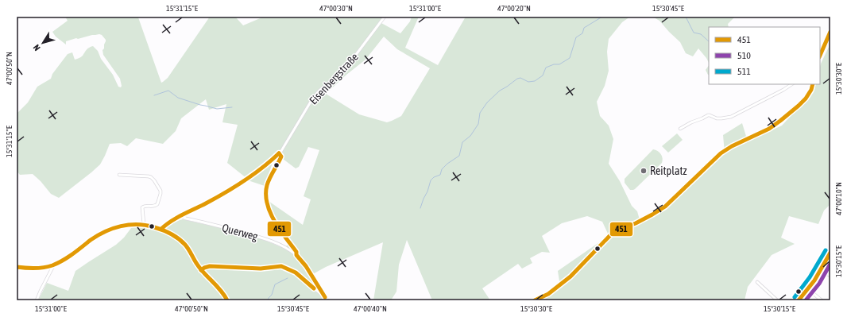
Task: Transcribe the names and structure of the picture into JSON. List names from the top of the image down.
{
  "streets": {
    "street": ["Eisenbergstraße", "Querweg"]
  },
  "crossings": [
    ["Eisenbergstraße", "Querweg"]
  ],
  "places": ["Reitplatz"],
  "lines": ["transit line 451", "transit line 511", "transit line 510"],
  "legend": ["451", "510", "511"],
  "north": "bottom left",
  "coordinates": [
    "15°31'15\"E",
    "47°00'30\"N",
    "15°31'00\"E",
    "47°00'20\"N",
    "15°30'45\"E",
    "47°00'50\"N",
    "15°30'30\"E",
    "47°00'10\"N",
    "15°30'15\"E",
    "47°00'40\"N"
  ]
}
